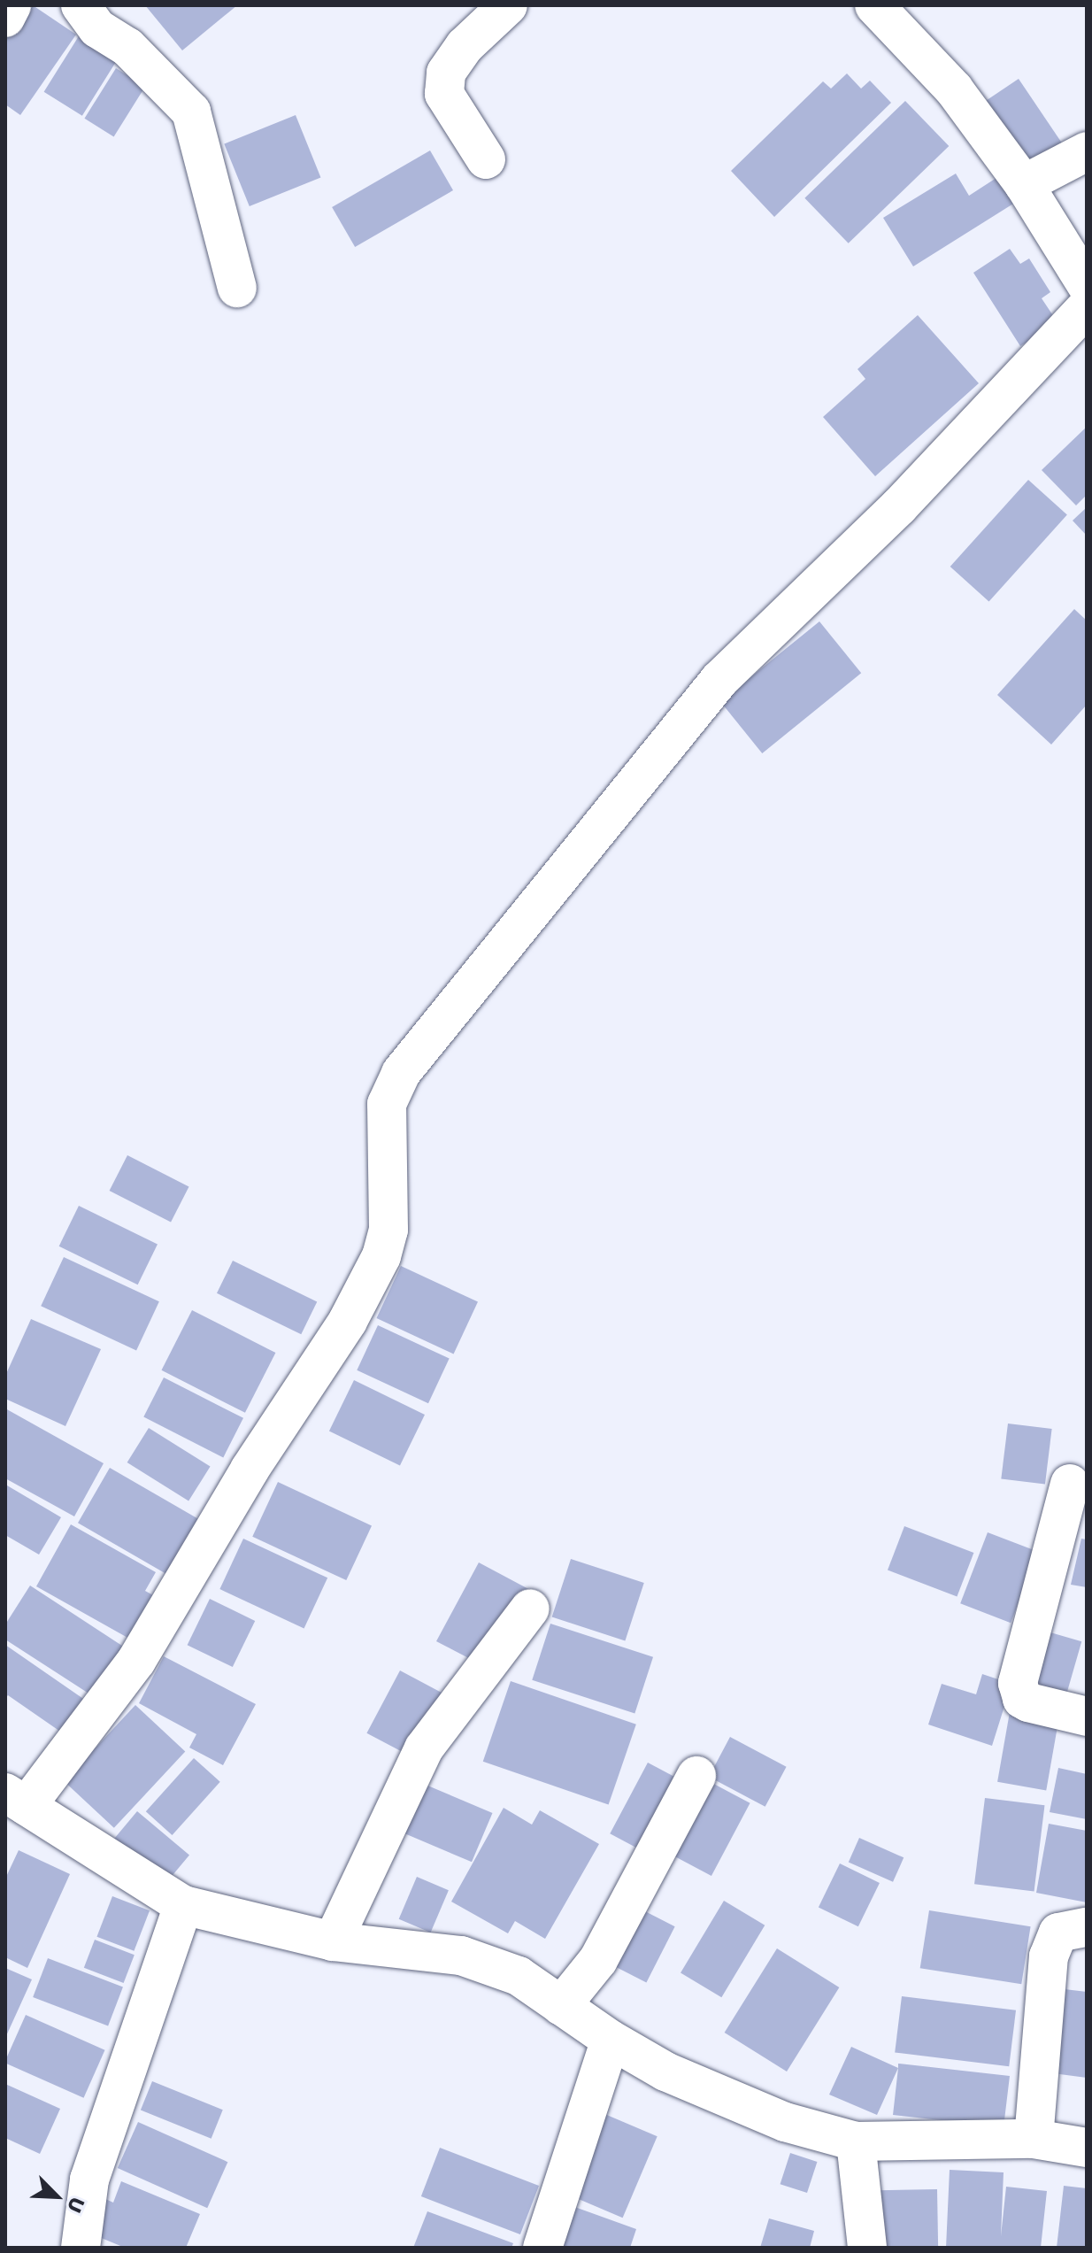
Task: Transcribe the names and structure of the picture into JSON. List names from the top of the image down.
{
  "north": "bottom right"
}
